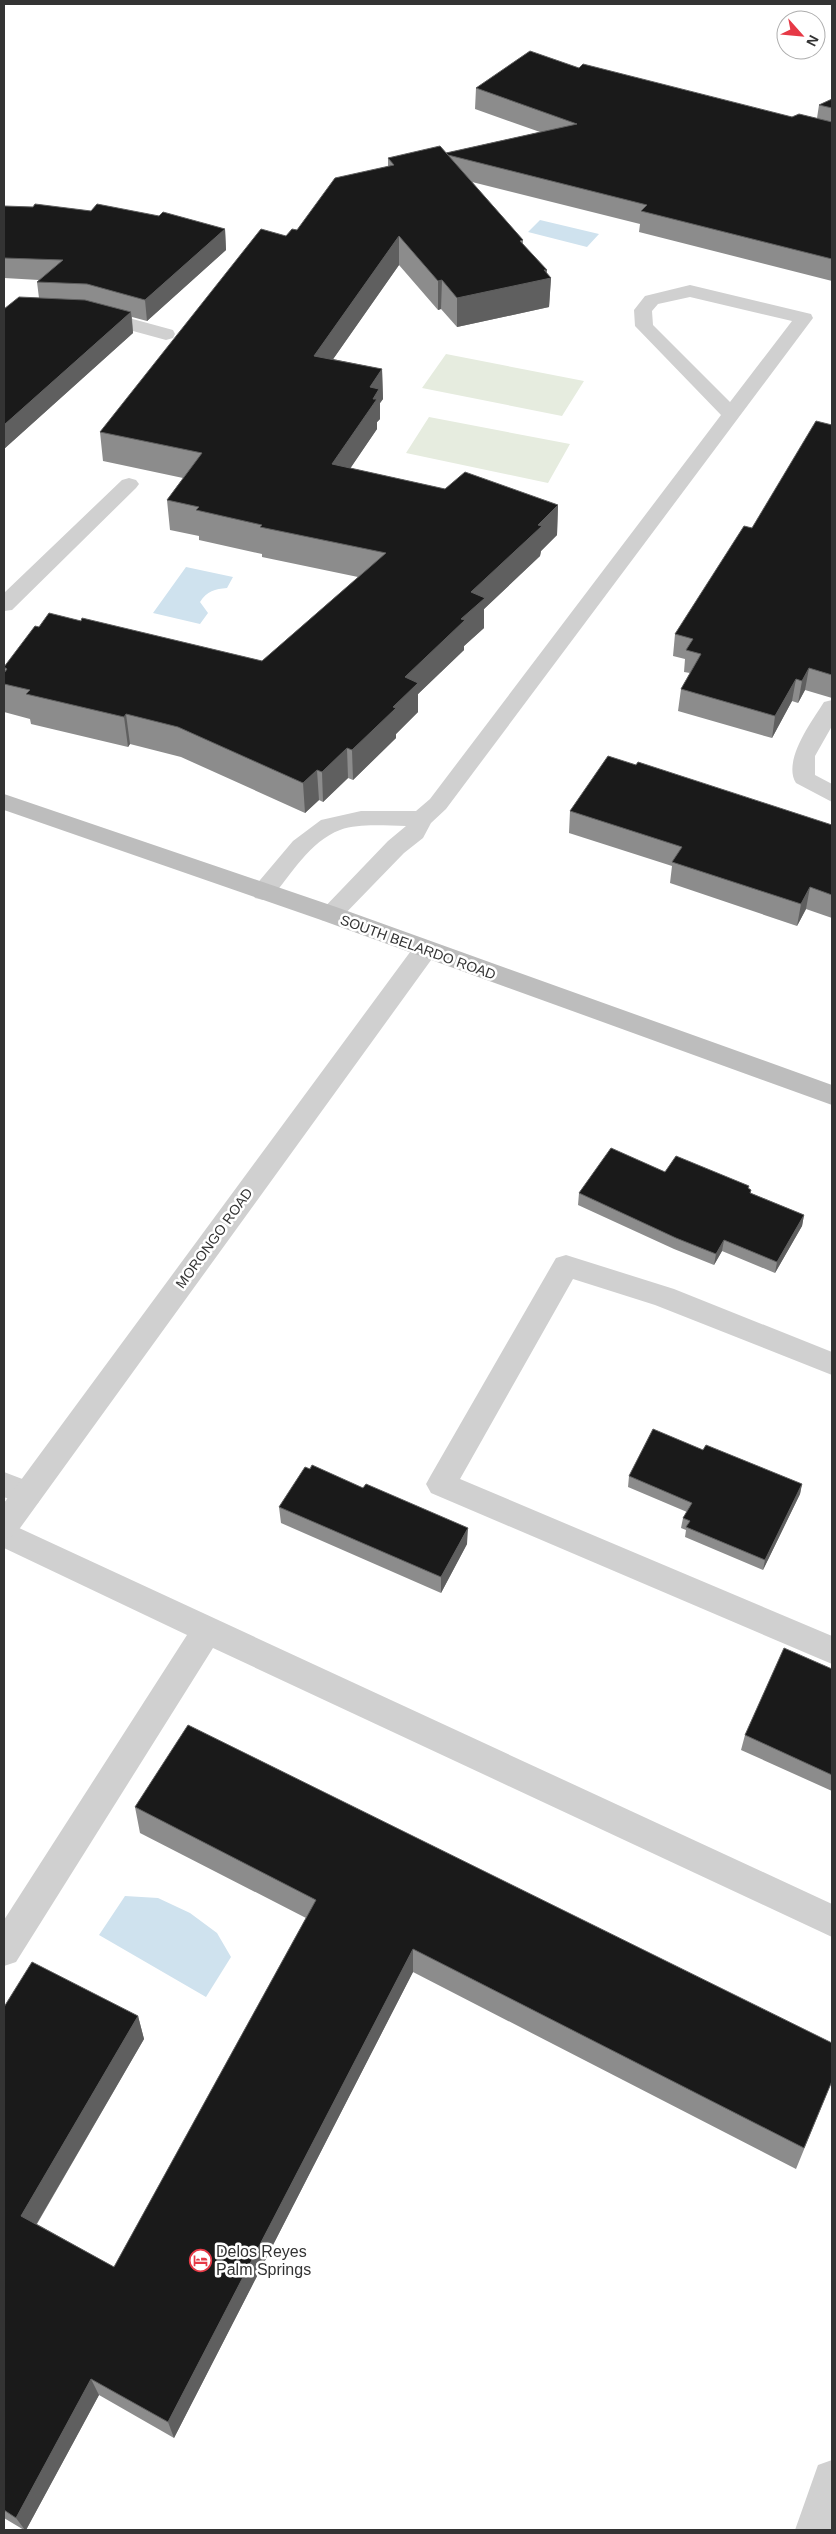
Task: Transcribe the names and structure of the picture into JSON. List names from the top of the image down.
{
  "streets": {
    "street": ["SOUTH BELARDO ROAD", "MORONGO ROAD"]
  },
  "crossings": [
    ["SOUTH BELARDO ROAD", "MORONGO ROAD"]
  ],
  "places": {
    "hotel": ["Delos Reyes Palm Springs"]
  },
  "north": "bottom right"
}
